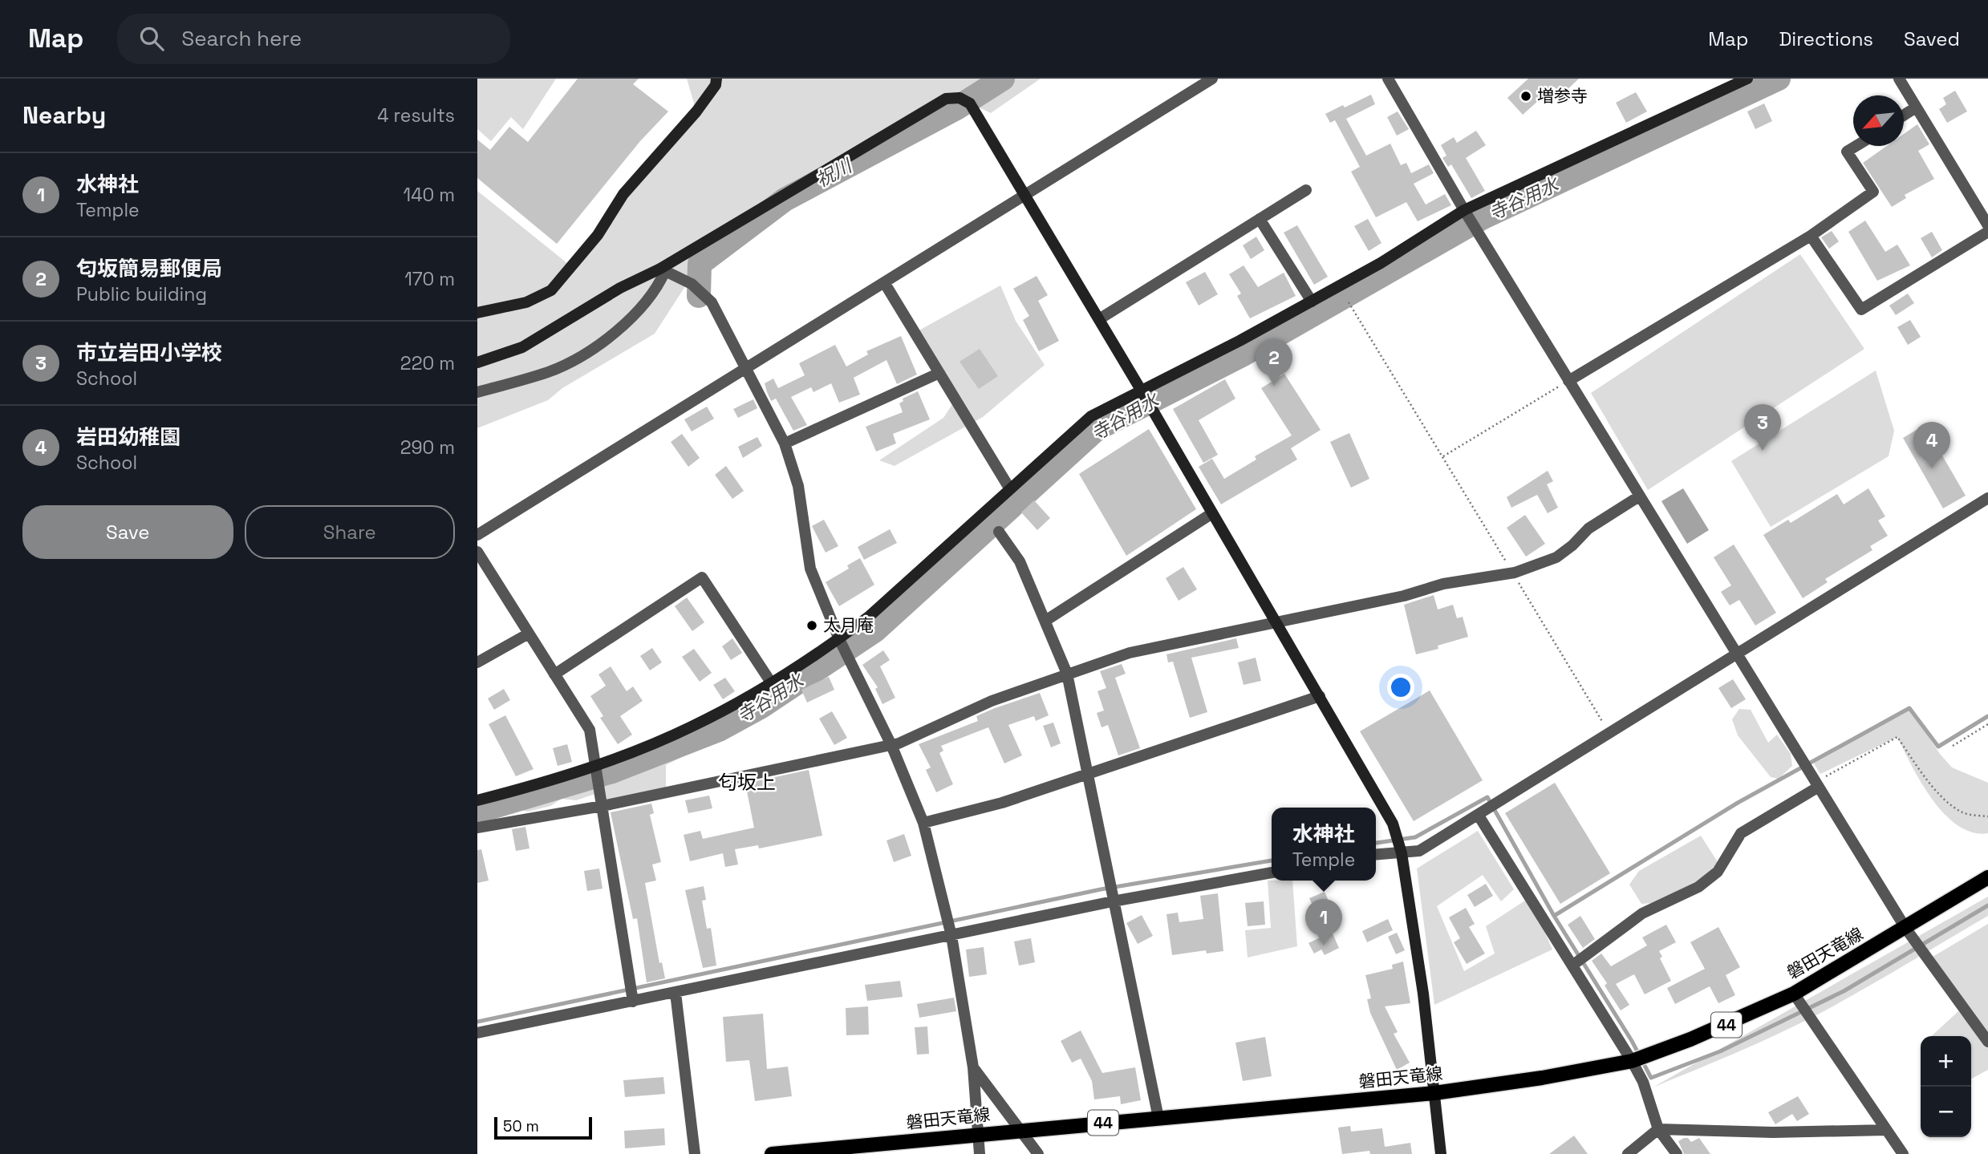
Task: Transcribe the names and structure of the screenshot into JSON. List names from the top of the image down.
{
  "streets": {
    "main road": ["磐田天竜線", "44"]
  },
  "districts": ["匂坂上"],
  "water": ["祝川", "寺谷用水"],
  "places": ["増参寺", "太月庵"],
  "scale_bar": "50 m",
  "north": "bottom left",
  "page": {
    "header": "Map",
    "search": "Search here",
    "nav": ["Map", "Directions", "Saved"],
    "heading": ["Nearby", "4 results"],
    "list": [
      {
        "mark": "1",
        "name": "水神社",
        "note": "Temple",
        "value": "140 m"
      },
      {
        "mark": "2",
        "name": "匂坂簡易郵便局",
        "note": "Public building",
        "value": "170 m"
      },
      {
        "mark": "3",
        "name": "市立岩田小学校",
        "note": "School",
        "value": "220 m"
      },
      {
        "mark": "4",
        "name": "岩田幼稚園",
        "note": "School",
        "value": "290 m"
      }
    ],
    "pins": [
      "2",
      "3",
      "4",
      "1"
    ],
    "buttons": ["Save", "Share"],
    "popup": ["水神社", "Temple"],
    "map_buttons": ["+", "−"],
    "scale": "50 m"
  }
}
